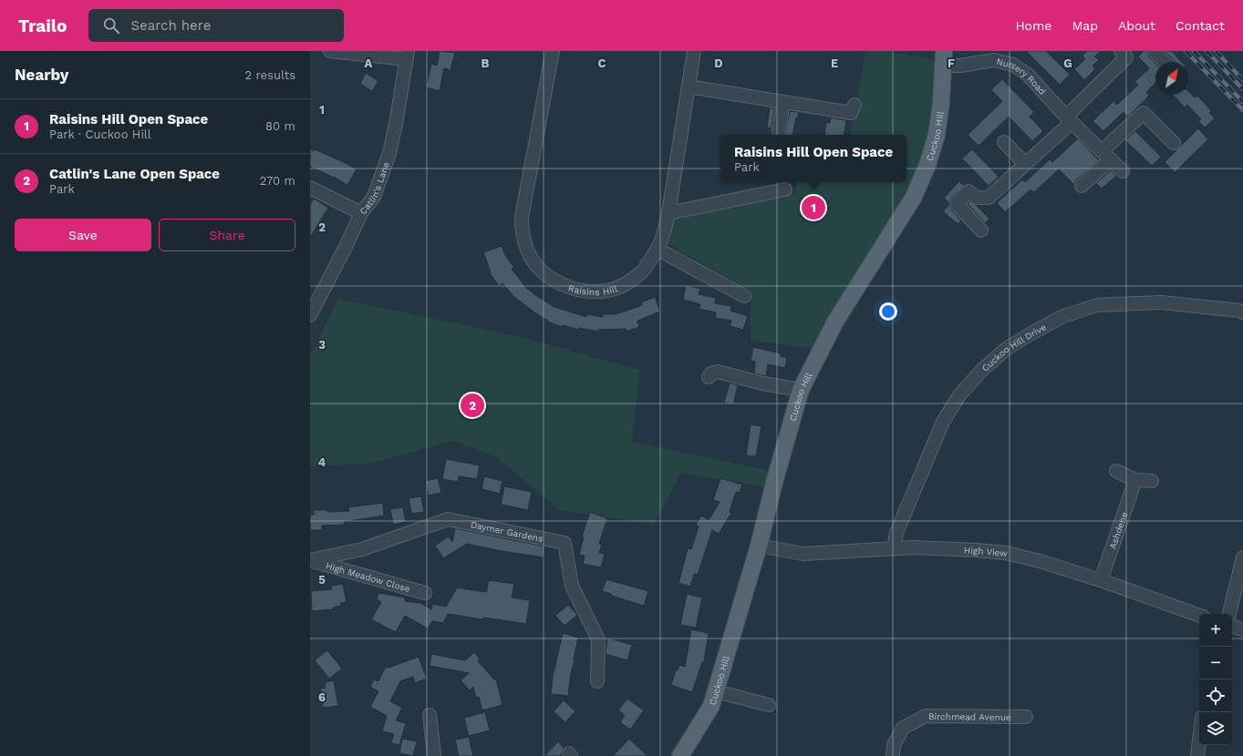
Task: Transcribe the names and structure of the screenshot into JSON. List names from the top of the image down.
{
  "streets": {
    "main road": ["Cuckoo Hill"],
    "street": [
      "Nursery Road",
      "Catlin's Lane",
      "Raisins Hill",
      "Cuckoo Hill Drive",
      "Ashdene",
      "Daymer Gardens",
      "High View",
      "High Meadow Close",
      "Birchmead Avenue"
    ]
  },
  "crossings": [
    ["Nursery Road", "Cuckoo Hill"],
    ["Cuckoo Hill", "High View"],
    ["Cuckoo Hill Drive", "High View"],
    ["Ashdene", "High View"],
    ["Daymer Gardens", "High Meadow Close"]
  ],
  "north": "top right",
  "page": {
    "header": "Trailo",
    "search": "Search here",
    "nav": [
      "Home",
      "Map",
      "About",
      "Contact"
    ],
    "heading": ["Nearby", "2 results"],
    "list": [
      {
        "mark": "1",
        "name": "Raisins Hill Open Space",
        "note": "Park · Cuckoo Hill",
        "value": "80 m"
      },
      {
        "mark": "2",
        "name": "Catlin's Lane Open Space",
        "note": "Park",
        "value": "270 m"
      }
    ],
    "popup": ["Raisins Hill Open Space", "Park"],
    "pins": ["1", "2"],
    "buttons": ["Save", "Share"],
    "map_buttons": ["+", "−"]
  },
  "grid": {
    "columns": [
      "A",
      "B",
      "C",
      "D",
      "E",
      "F",
      "G"
    ],
    "rows": [
      "1",
      "2",
      "3",
      "4",
      "5",
      "6"
    ]
  }
}
